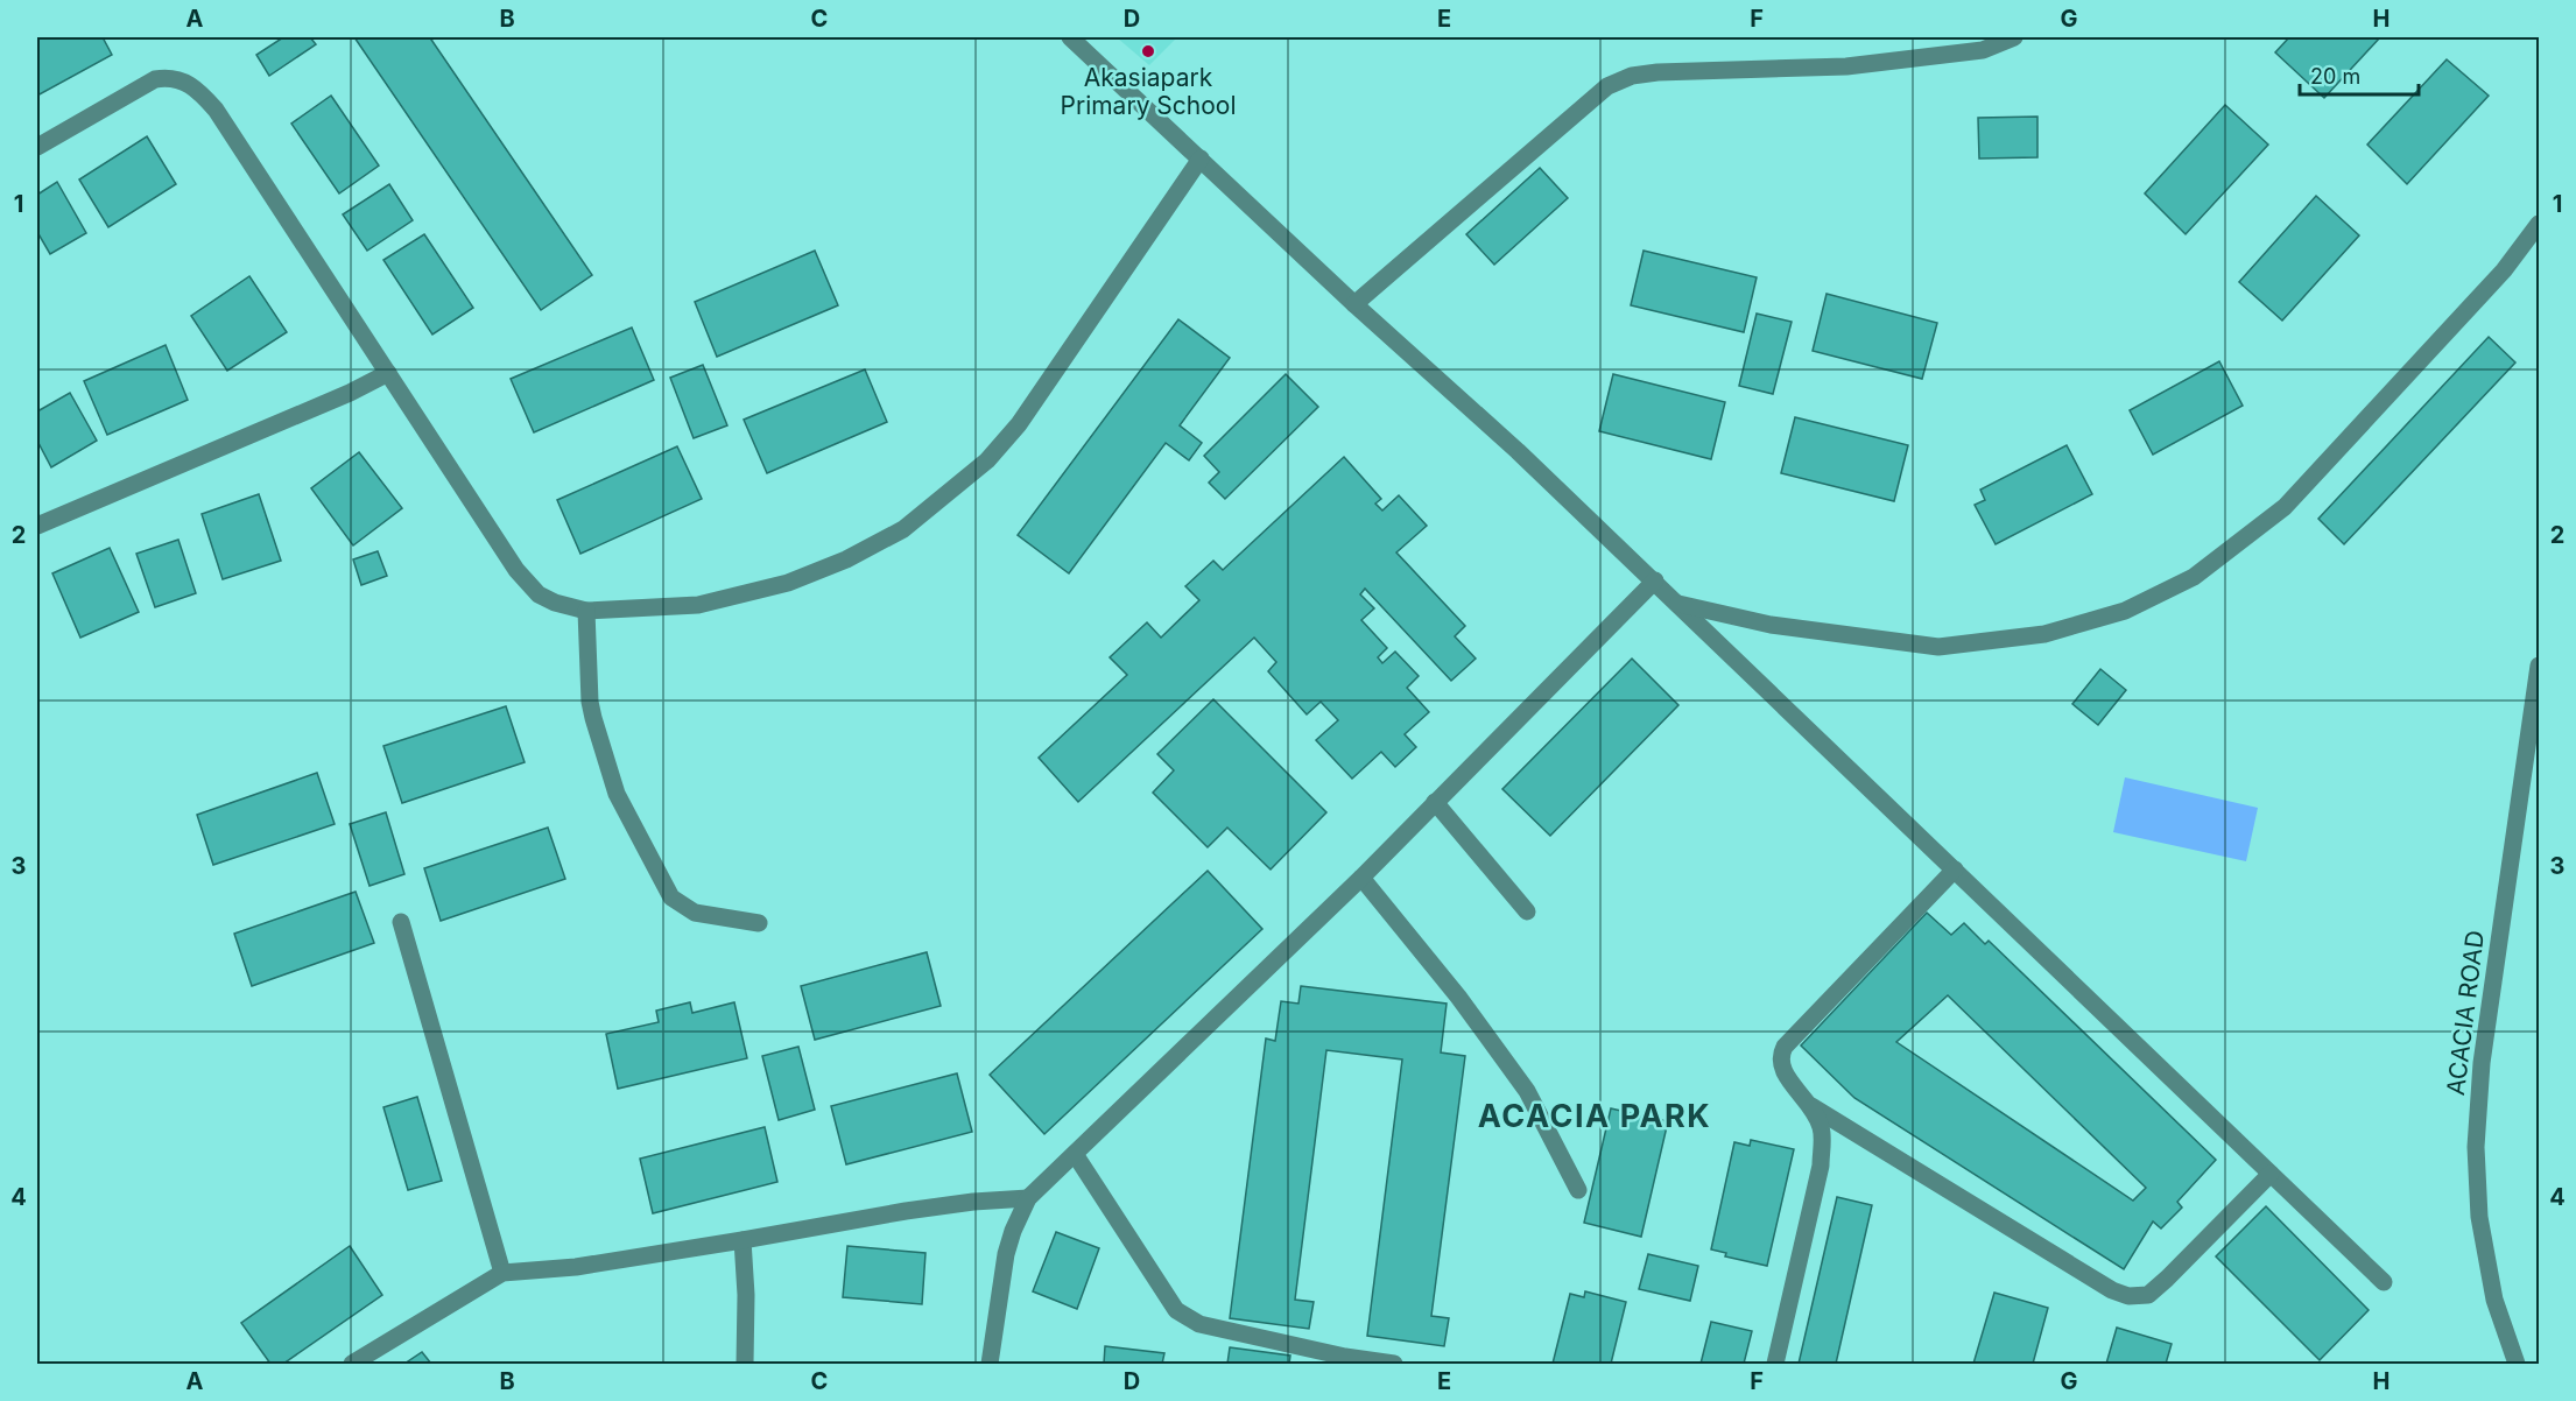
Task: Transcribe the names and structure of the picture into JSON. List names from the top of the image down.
{
  "streets": {
    "street": ["ACACIA ROAD"]
  },
  "districts": ["ACACIA PARK"],
  "places": ["Akasiapark Primary School"],
  "scale_bar": "20 m",
  "grid": {
    "columns": [
      "A",
      "B",
      "C",
      "D",
      "E",
      "F",
      "G",
      "H"
    ],
    "rows": [
      "1",
      "2",
      "3",
      "4"
    ]
  }
}
